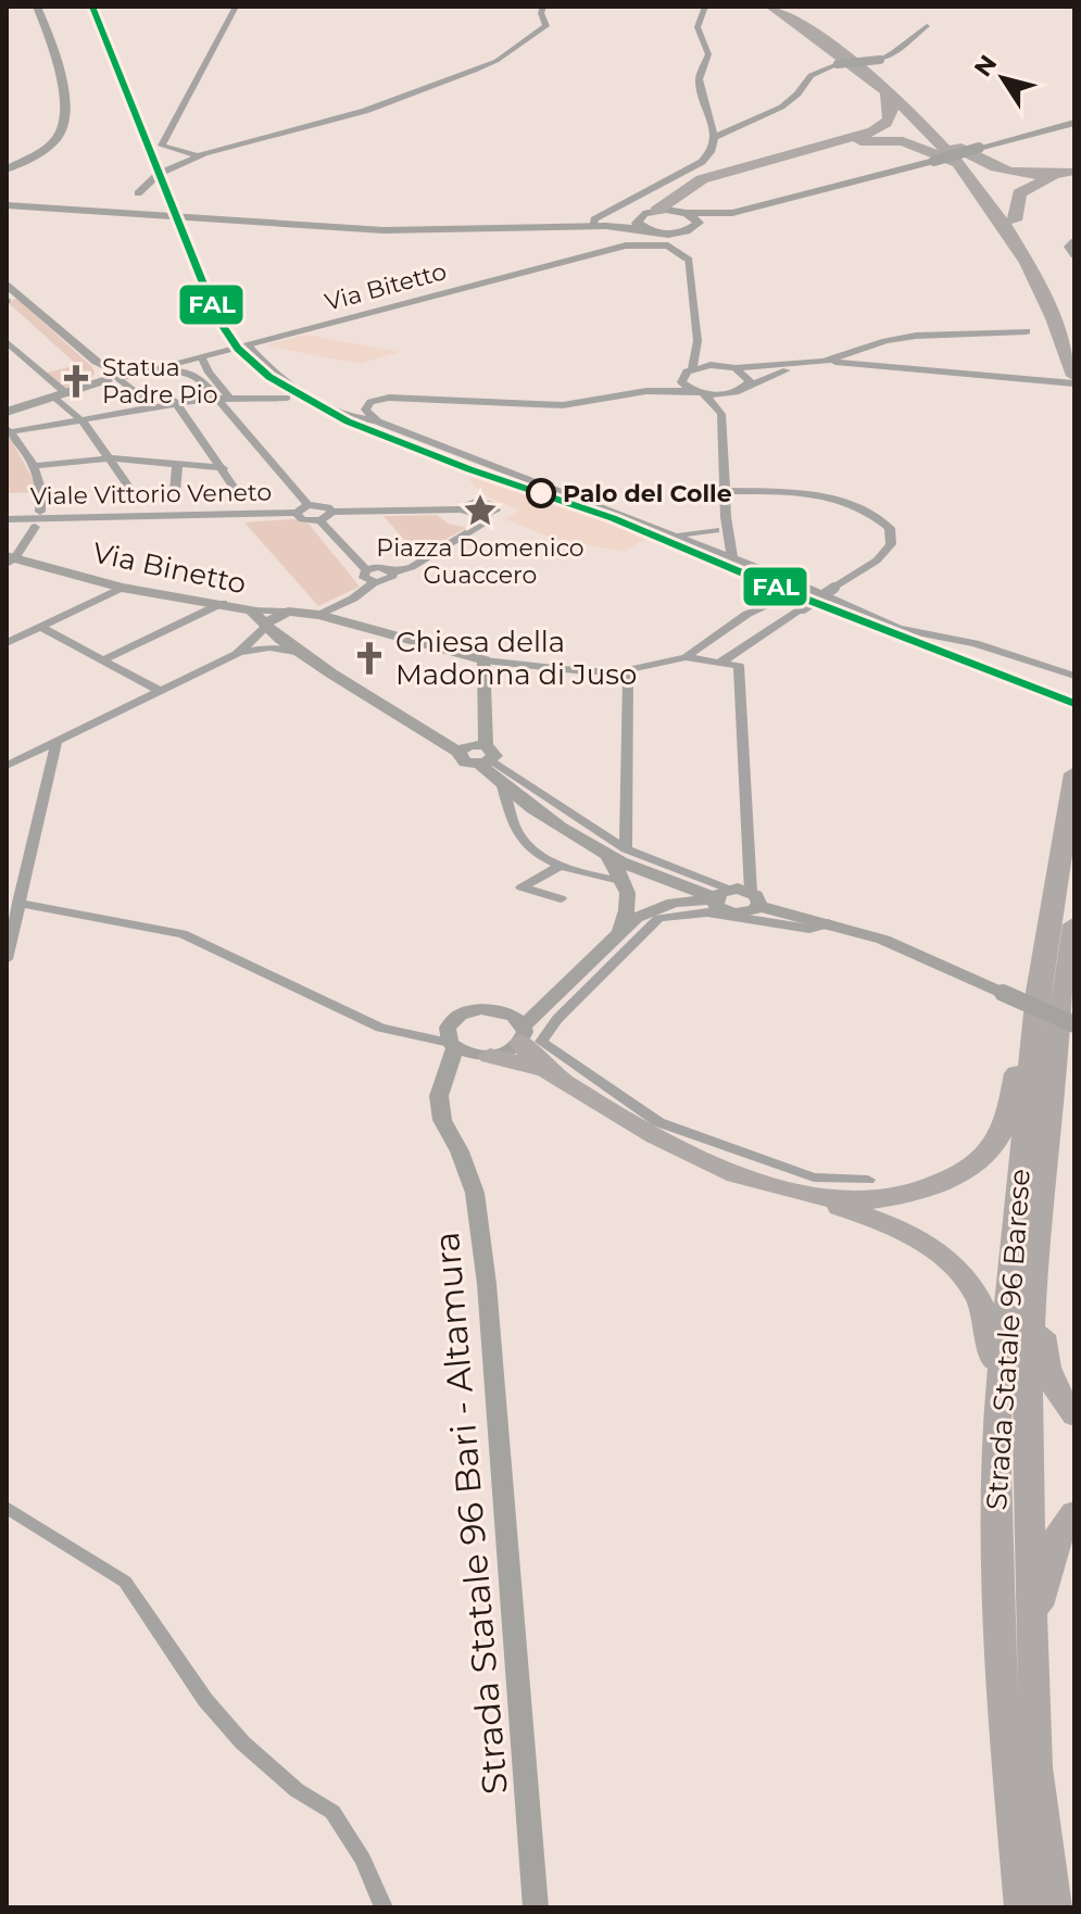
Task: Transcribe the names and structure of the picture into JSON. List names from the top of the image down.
{
  "streets": {
    "highway": ["Strada Statale 96 Barese"],
    "street": [
      "Via Bitetto",
      "Viale Vittorio Veneto",
      "Via Binetto",
      "Strada Statale 96 Bari - Altamura"
    ]
  },
  "places": {
    "church": ["Statua Padre Pio", "Chiesa della Madonna di Juso"],
    "other": ["Palo del Colle"],
    "place": ["Piazza Domenico Guaccero"]
  },
  "lines": ["transit line FAL"],
  "north": "top left"
}
